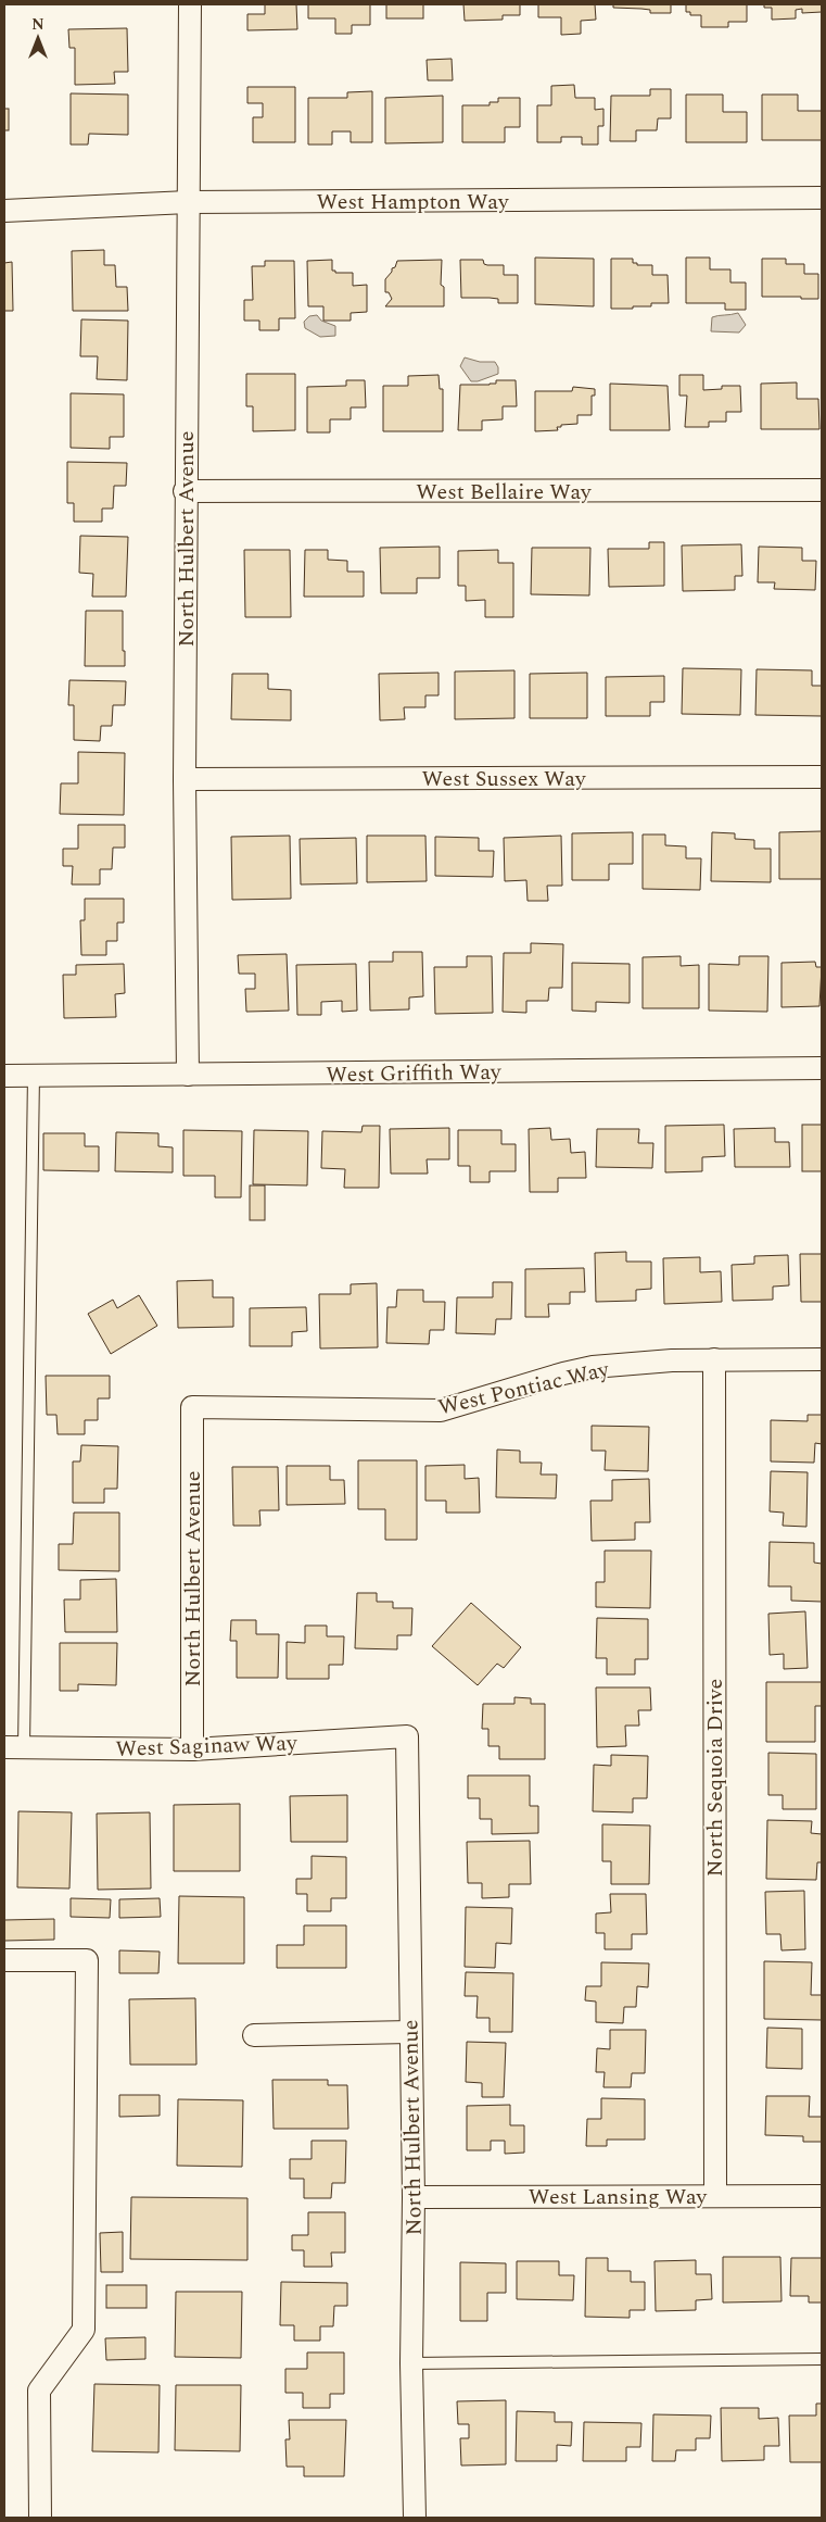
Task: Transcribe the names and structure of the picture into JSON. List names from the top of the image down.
{
  "streets": {
    "street": [
      "West Hampton Way",
      "West Bellaire Way",
      "North Hulbert Avenue",
      "West Sussex Way",
      "West Griffith Way",
      "West Pontiac Way",
      "West Saginaw Way",
      "North Sequoia Drive",
      "West Lansing Way"
    ]
  },
  "crossings": [
    ["West Hampton Way", "North Hulbert Avenue"],
    ["West Bellaire Way", "North Hulbert Avenue"],
    ["North Hulbert Avenue", "West Sussex Way"],
    ["North Hulbert Avenue", "West Griffith Way"],
    ["North Hulbert Avenue", "West Pontiac Way"],
    ["North Hulbert Avenue", "West Saginaw Way"],
    ["North Hulbert Avenue", "West Lansing Way"],
    ["West Pontiac Way", "North Sequoia Drive"],
    ["North Sequoia Drive", "West Lansing Way"]
  ],
  "north": "top"
}
